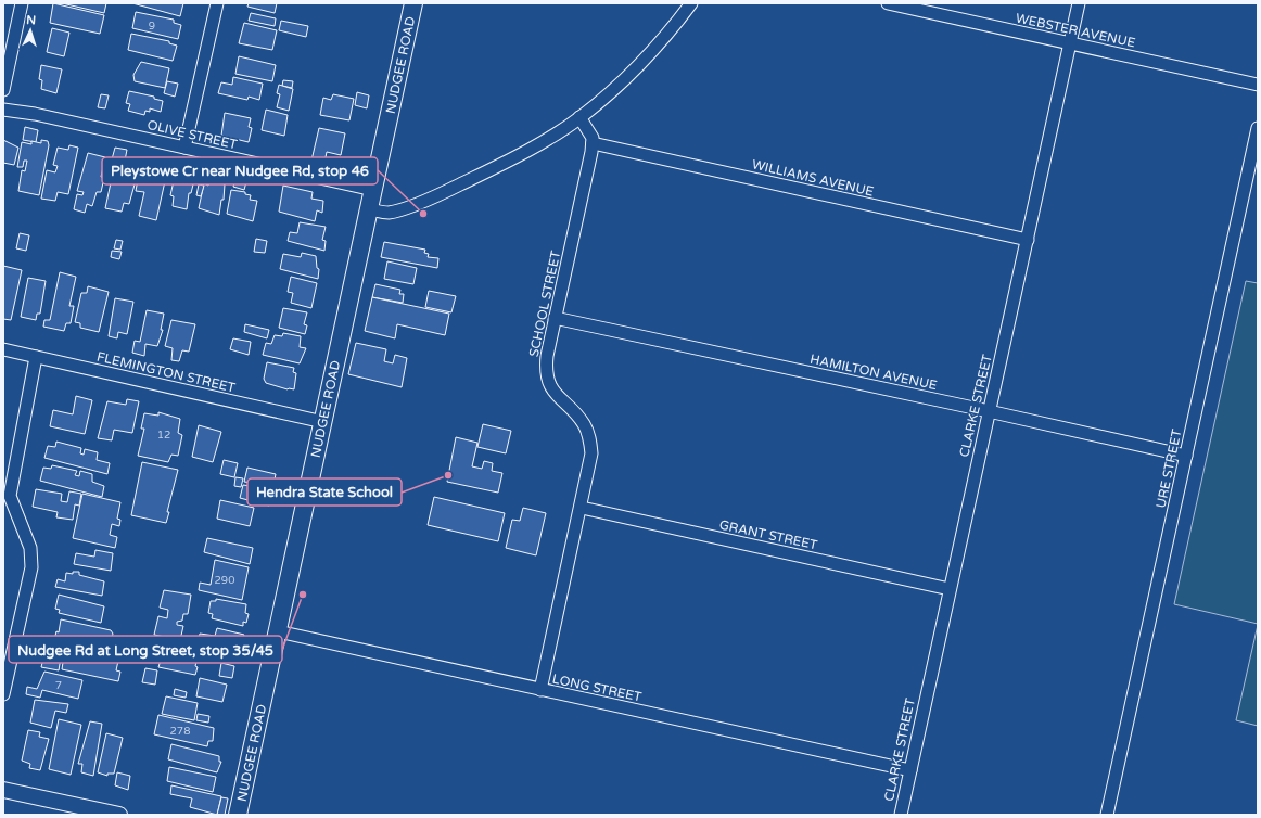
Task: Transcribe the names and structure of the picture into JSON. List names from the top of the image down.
{
  "streets": {
    "main road": ["NUDGEE ROAD"],
    "street": [
      "WEBSTER AVENUE",
      "OLIVE STREET",
      "WILLIAMS AVENUE",
      "SCHOOL STREET",
      "FLEMINGTON STREET",
      "HAMILTON AVENUE",
      "CLARKE STREET",
      "URE STREET",
      "GRANT STREET",
      "LONG STREET"
    ]
  },
  "crossings": [
    ["WEBSTER AVENUE", "CLARKE STREET"],
    ["NUDGEE ROAD", "OLIVE STREET"],
    ["NUDGEE ROAD", "FLEMINGTON STREET"],
    ["NUDGEE ROAD", "LONG STREET"],
    ["WILLIAMS AVENUE", "SCHOOL STREET"],
    ["WILLIAMS AVENUE", "CLARKE STREET"],
    ["SCHOOL STREET", "HAMILTON AVENUE"],
    ["SCHOOL STREET", "GRANT STREET"],
    ["SCHOOL STREET", "LONG STREET"],
    ["HAMILTON AVENUE", "CLARKE STREET"],
    ["HAMILTON AVENUE", "URE STREET"],
    ["CLARKE STREET", "GRANT STREET"],
    ["CLARKE STREET", "LONG STREET"]
  ],
  "places": ["Pleystowe Cr near Nudgee Rd, stop 46", "Hendra State School", "Nudgee Rd at Long Street, stop 35/45"],
  "house_numbers": [
    "9",
    "12",
    "290",
    "7",
    "278"
  ],
  "north": "top"
}
